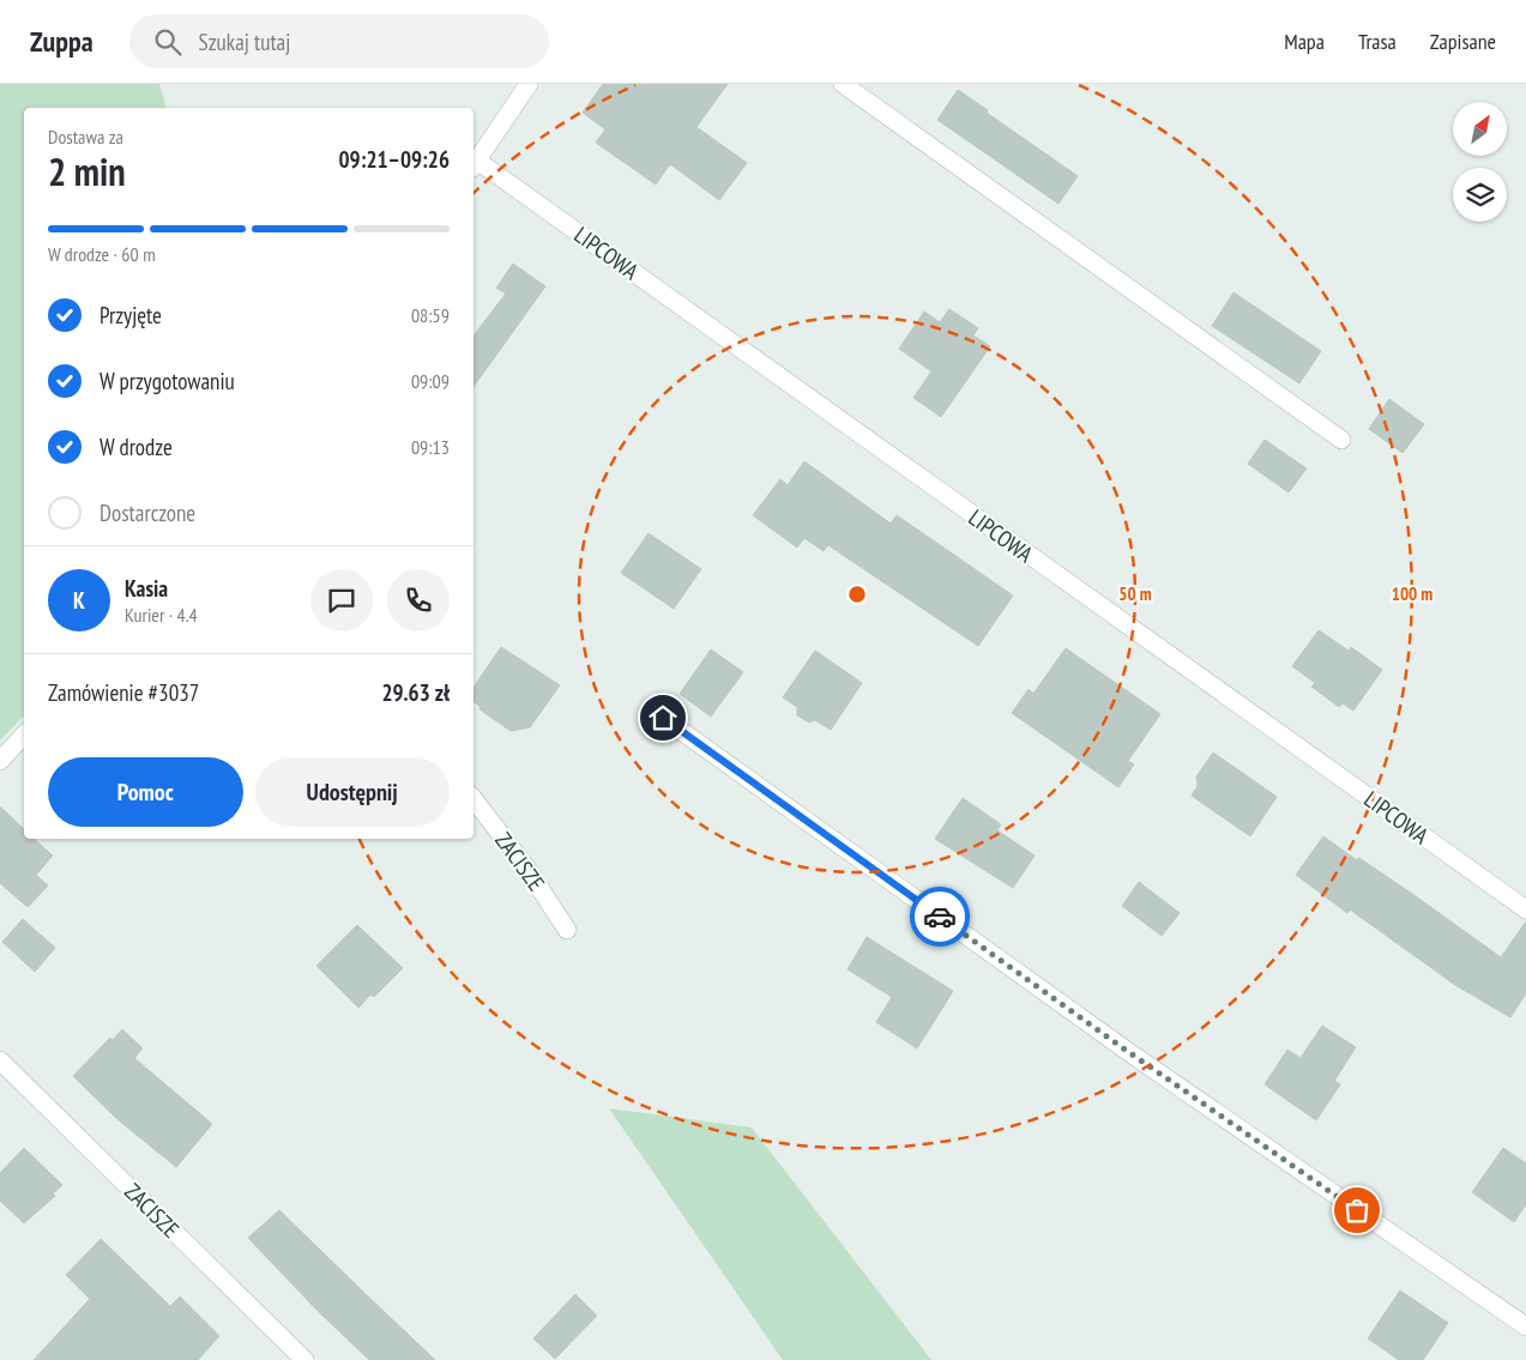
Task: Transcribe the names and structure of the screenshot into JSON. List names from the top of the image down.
{
  "streets": {
    "street": ["LIPCOWA", "ZACISZE"]
  },
  "north": "top right",
  "page": {
    "header": "Zuppa",
    "search": "Szukaj tutaj",
    "nav": ["Mapa", "Trasa", "Zapisane"],
    "heading": ["2 min", "Dostawa za", "09:21–09:26"],
    "panel": [
      "Kasia",
      "Kurier · 4.4",
      "Zamówienie #3037",
      "29.63 zł"
    ],
    "bar": "W drodze · 60 m",
    "list": [
      ["Przyjęte", "08:59"],
      ["W przygotowaniu", "09:09"],
      ["W drodze", "09:13"],
      "Dostarczone"
    ],
    "round": "K",
    "buttons": ["Pomoc", "Udostępnij"]
  },
  "rings": ["50 m", "100 m"]
}
